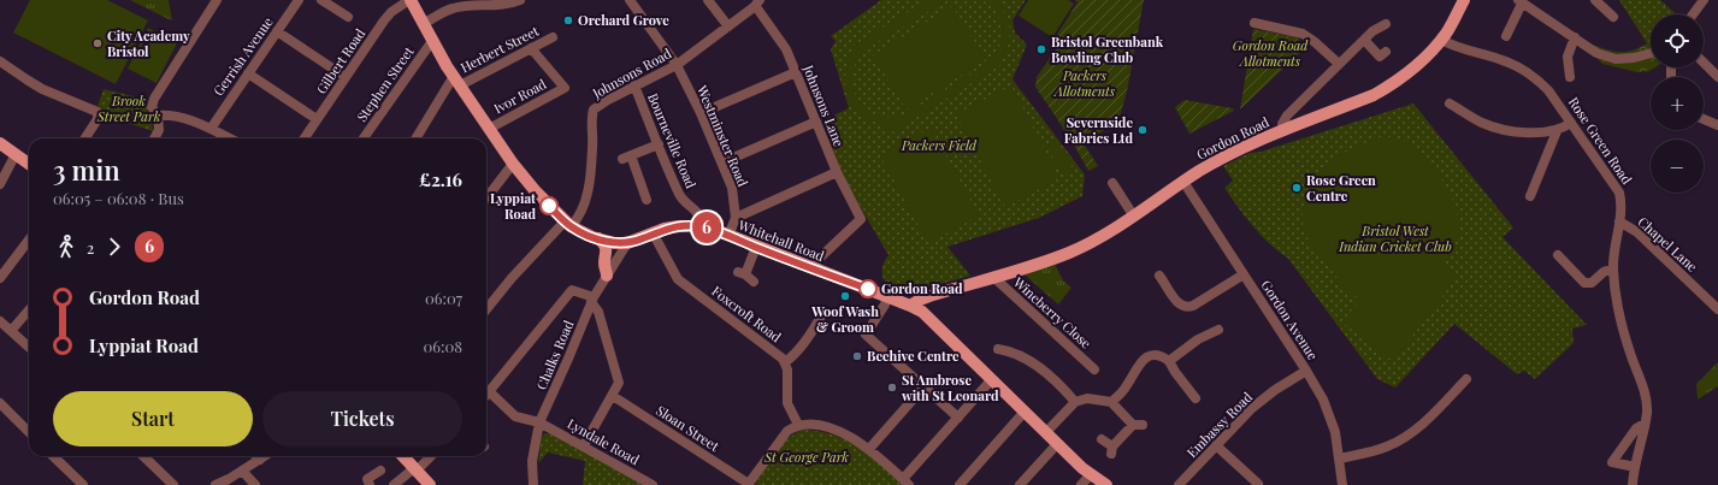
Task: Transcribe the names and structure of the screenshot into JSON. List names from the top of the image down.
{
  "streets": {
    "main road": ["Gordon Road", "Whitehall Road"],
    "street": [
      "Herbert Street",
      "Gerrish Avenue",
      "Gilbert Road",
      "Johnsons Road",
      "Stephen Street",
      "Ivor Road",
      "Johnsons Lane",
      "Westminster Road",
      "Bourneville Road",
      "Rose Green Road",
      "Chapel Lane",
      "Wineberry Close",
      "Foxcroft Road",
      "Gordon Avenue",
      "Chalks Road",
      "Embassy Road",
      "Sloan Street",
      "Lyndale Road"
    ]
  },
  "crossings": [
    ["Herbert Street", "Ivor Road"],
    ["Herbert Street", "Whitehall Road"],
    ["Gilbert Road", "Whitehall Road"],
    ["Johnsons Road", "Johnsons Lane"],
    ["Johnsons Road", "Westminster Road"],
    ["Johnsons Road", "Bourneville Road"],
    ["Johnsons Road", "Whitehall Road"],
    ["Stephen Street", "Whitehall Road"],
    ["Ivor Road", "Whitehall Road"],
    ["Johnsons Lane", "Whitehall Road"],
    ["Gordon Road", "Rose Green Road"],
    ["Gordon Road", "Whitehall Road"],
    ["Gordon Road", "Wineberry Close"],
    ["Gordon Road", "Gordon Avenue"],
    ["Bourneville Road", "Whitehall Road"],
    ["Rose Green Road", "Chapel Lane"],
    ["Whitehall Road", "Foxcroft Road"],
    ["Whitehall Road", "Chalks Road"],
    ["Gordon Avenue", "Embassy Road"],
    ["Chalks Road", "Lyndale Road"]
  ],
  "parks": [
    "Gordon Road Allotments",
    "Packers Allotments",
    "Brook Street Park",
    "Packers Field",
    "Bristol West Indian Cricket Club",
    "St George Park"
  ],
  "places": [
    "Orchard Grove",
    "City Academy Bristol",
    "Bristol Greenbank Bowling Club",
    "Severnside Fabrics Ltd",
    "Rose Green Centre",
    "Lyppiat Road",
    "Gordon Road",
    "Woof Wash & Groom",
    "Beehive Centre",
    "St Ambrose with St Leonard"
  ],
  "lines": ["bus line 6"],
  "page": {
    "on_map": "6",
    "map_buttons": ["+", "−"],
    "heading": ["3 min", "06:05 – 06:08 · Bus", "£2.16"],
    "legs": ["2", "6"],
    "list": [
      {
        "name": "Gordon Road",
        "value": "06:07"
      },
      {
        "name": "Lyppiat Road",
        "value": "06:08"
      }
    ],
    "buttons": ["Start", "Tickets"]
  }
}
